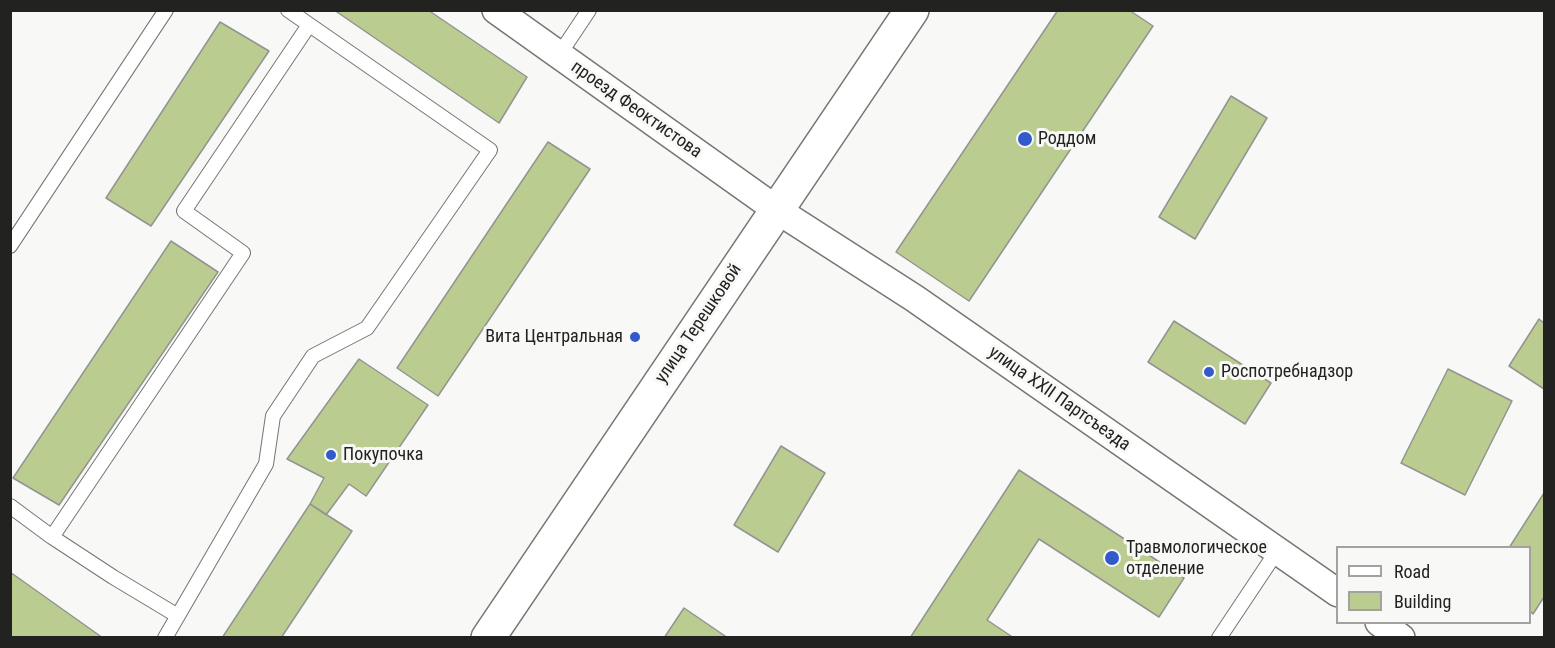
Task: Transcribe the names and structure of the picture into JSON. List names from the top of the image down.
{
  "streets": {
    "street": ["проезд Феоктистова", "улица Терешковой", "улица XXII Партсъезда"]
  },
  "crossings": [
    ["проезд Феоктистова", "улица Терешковой"],
    ["проезд Феоктистова", "улица XXII Партсъезда"],
    ["улица Терешковой", "улица XXII Партсъезда"]
  ],
  "places": [
    "Роддом",
    "Вита Центральная",
    "Роспотребнадзор",
    "Покупочка",
    "Травмологическое отделение"
  ],
  "legend": ["Road", "Building"]
}
